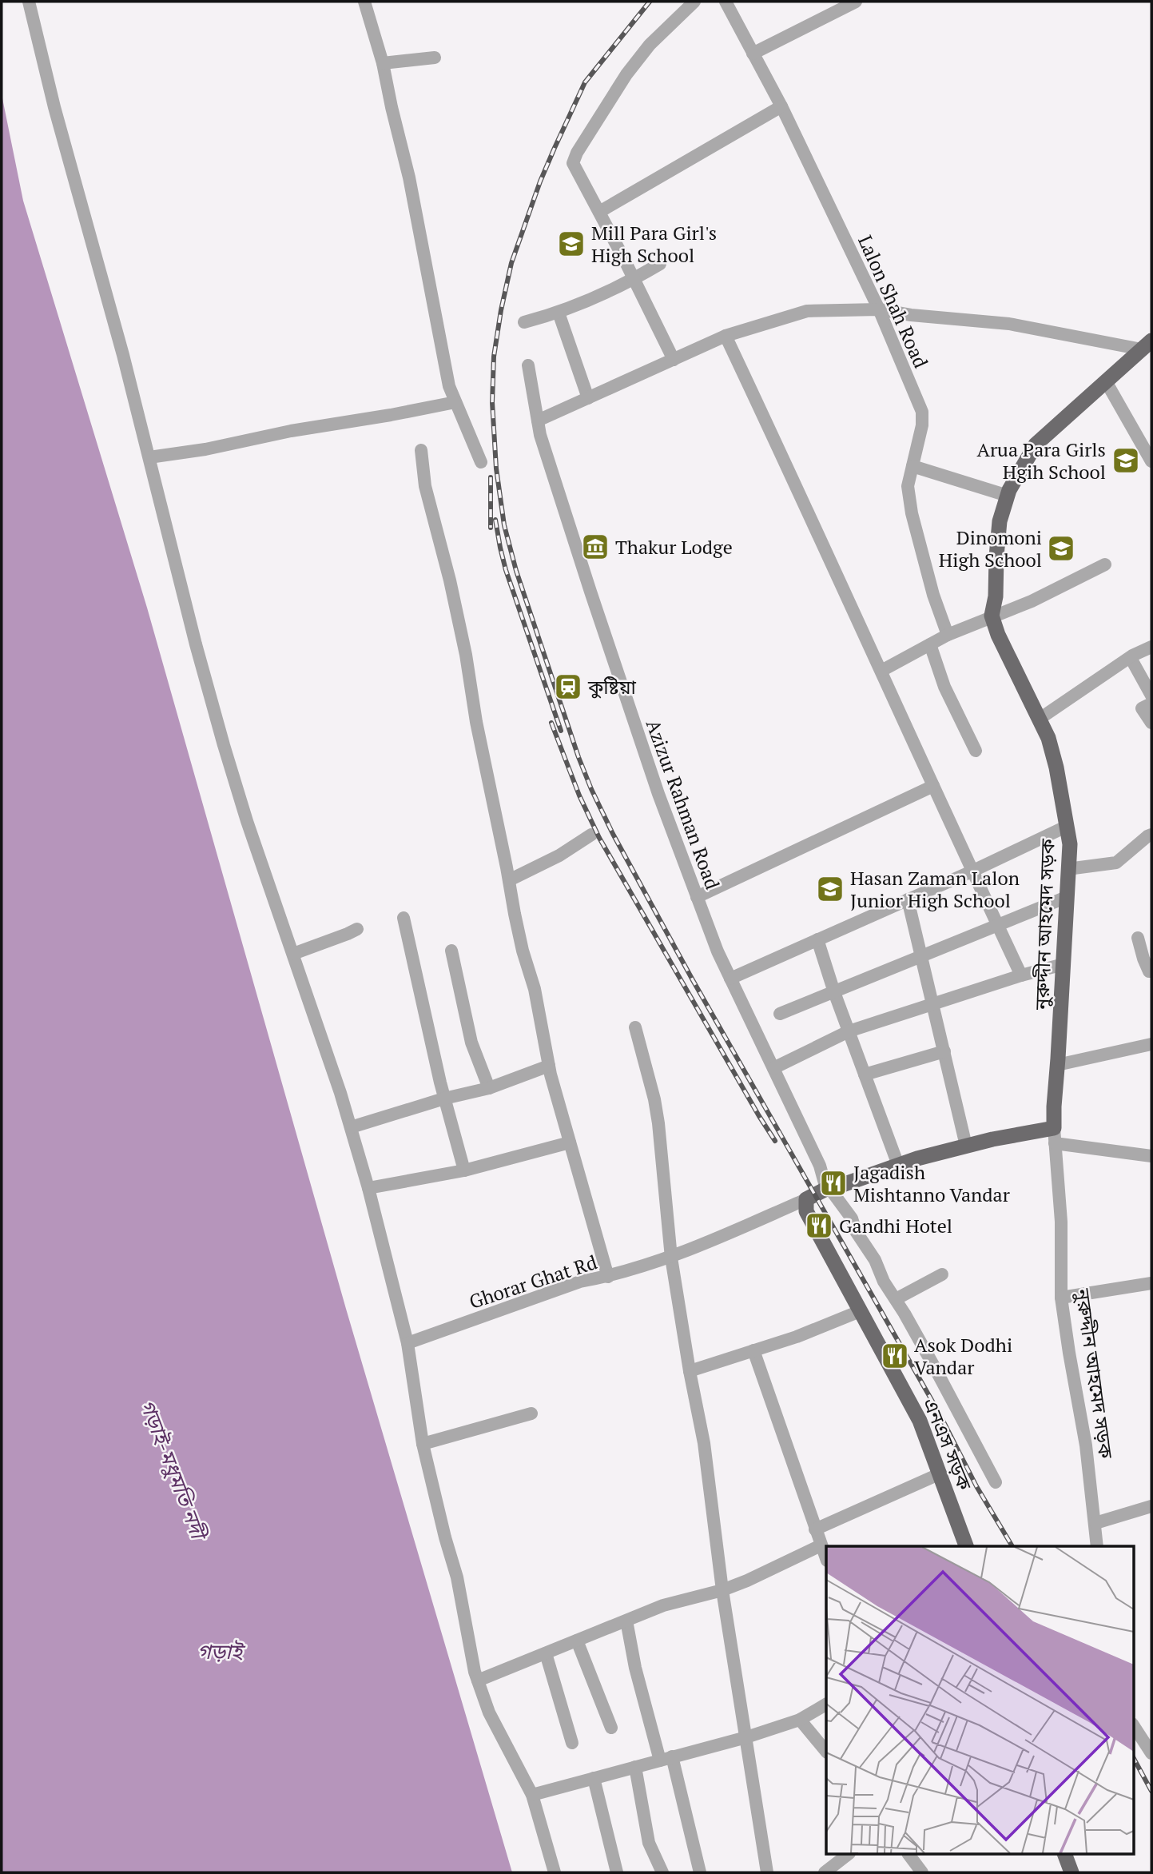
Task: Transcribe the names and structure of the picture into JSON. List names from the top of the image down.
{
  "streets": {
    "main road": ["নুরুদ্দীন আহমেদ সড়ক", "এনএস সড়ক"],
    "street": ["Lalon Shah Road", "Azizur Rahman Road", "Ghorar Ghat Rd"]
  },
  "crossings": [
    ["Ghorar Ghat Rd", "এনএস সড়ক"]
  ],
  "water": ["গড়াই-মধুমতি নদী", "গড়াই"],
  "places": {
    "school or university": [
      "Mill Para Girl's High School",
      "Arua Para Girls Hgih School",
      "Dinomoni High School",
      "Hasan Zaman Lalon Junior High School"
    ],
    "museum": ["Thakur Lodge"],
    "station": ["কুষ্টিয়া"],
    "restaurant": ["Jagadish Mishtanno Vandar", "Gandhi Hotel", "Asok Dodhi Vandar"]
  }
}
